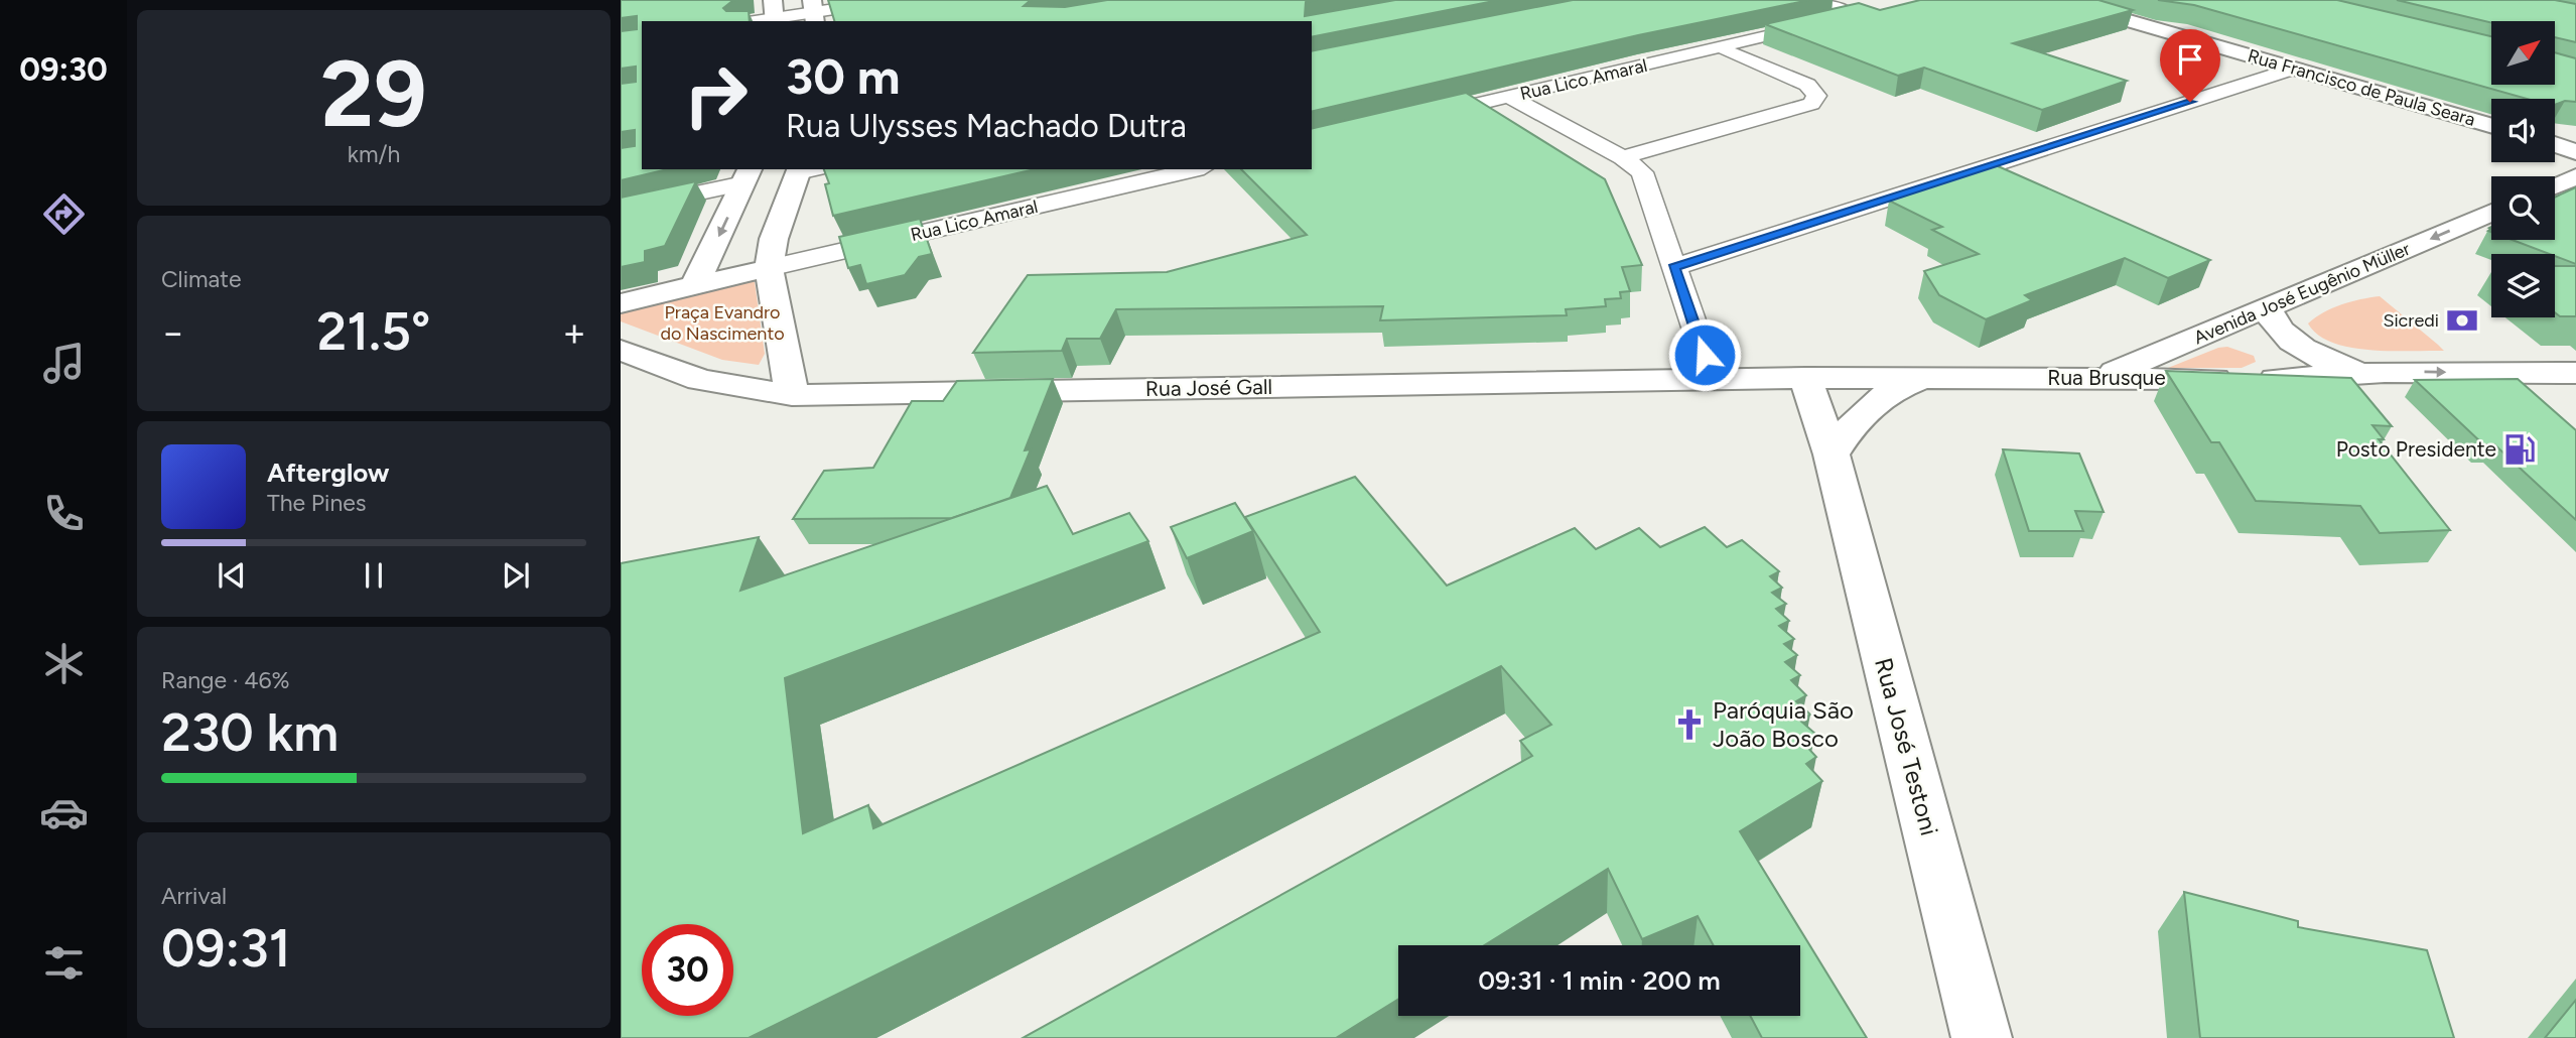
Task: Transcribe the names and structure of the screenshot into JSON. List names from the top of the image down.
{
  "streets": {
    "main road": [
      "Rua Lico Amaral",
      "Rua Francisco de Paula Seara",
      "Avenida José Eugênio Müller",
      "Rua Brusque",
      "Rua José Gall",
      "Rua José Testoni"
    ]
  },
  "crossings": [
    ["Avenida José Eugênio Müller", "Rua Brusque"],
    ["Rua Brusque", "Rua José Gall"],
    ["Rua Brusque", "Rua José Testoni"],
    ["Rua José Gall", "Rua José Testoni"]
  ],
  "one_way": ["Avenida José Eugênio Müller"],
  "parks": ["Praça Evandro do Nascimento"],
  "places": {
    "bank": ["Sicredi"],
    "fuel station": ["Posto Presidente"],
    "church": ["Paróquia São João Bosco"]
  },
  "north": "top right",
  "page": {
    "tabs": "09:30",
    "tile": [
      ["29", "km/h"],
      "Climate",
      ["Range · 46%", "230 km"],
      ["Arrival", "09:31"]
    ],
    "turn": ["30 m", "Rua Ulysses Machado Dutra"],
    "heat": ["−", "21.5°", "+"],
    "song": ["Afterglow", "The Pines"],
    "limit": "30",
    "trip": "09:31 · 1 min · 200 m"
  }
}
